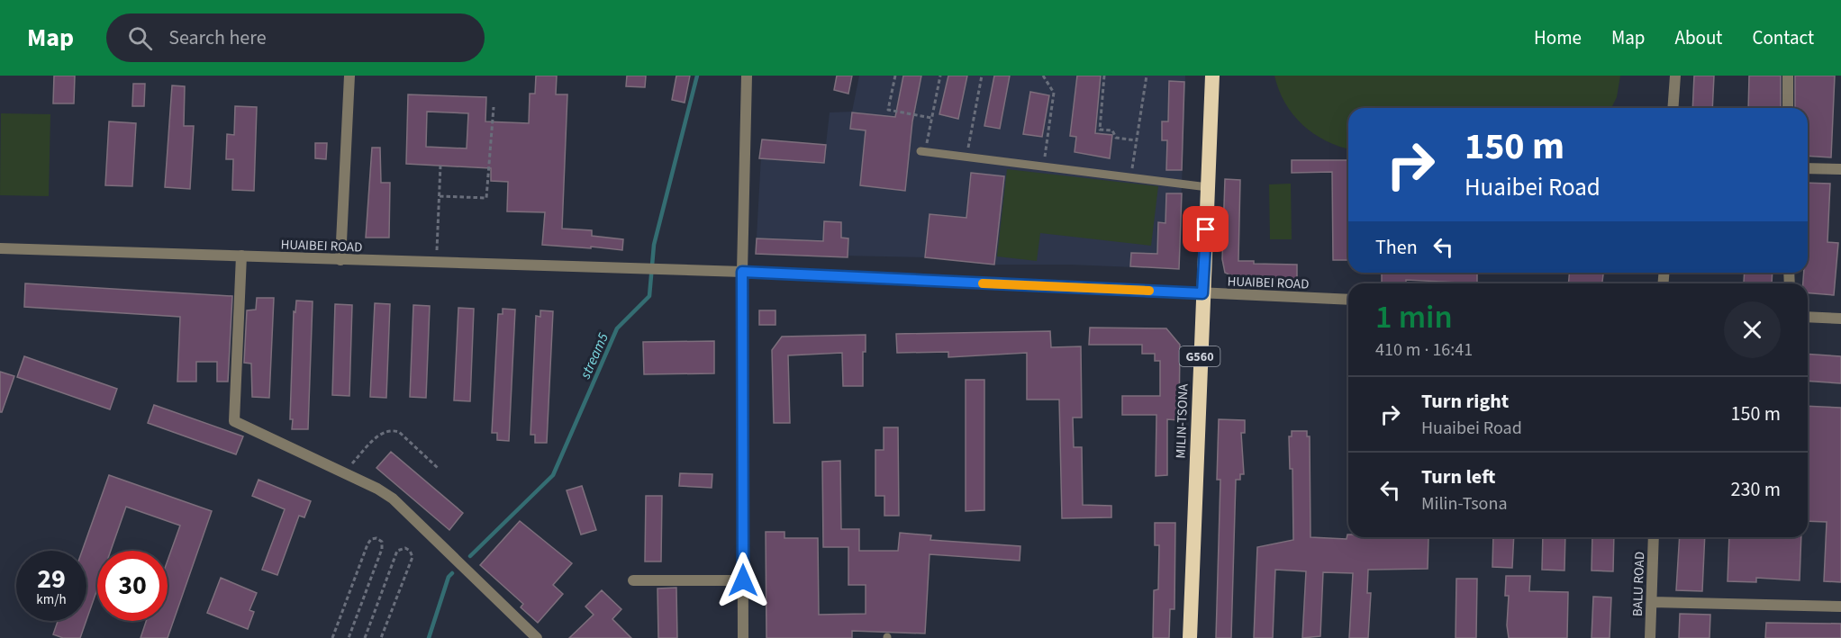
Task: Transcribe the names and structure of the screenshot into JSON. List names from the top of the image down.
{
  "streets": {
    "highway": ["G560", "MILIN-TSONA"],
    "street": ["HUAIBEI ROAD", "BALU ROAD"]
  },
  "crossings": [
    ["HUAIBEI ROAD", "MILIN-TSONA"]
  ],
  "water": ["stream5"],
  "page": {
    "header": "Map",
    "search": "Search here",
    "nav": [
      "Home",
      "Map",
      "About",
      "Contact"
    ],
    "turn": ["150 m", "Huaibei Road"],
    "then": "Then",
    "heading": ["1 min", "410 m · 16:41"],
    "list": [
      {
        "name": "Turn right",
        "note": "Huaibei Road",
        "value": "150 m"
      },
      {
        "name": "Turn left",
        "note": "Milin-Tsona",
        "value": "230 m"
      }
    ],
    "speed": "29 km/h",
    "limit": "30"
  }
}
